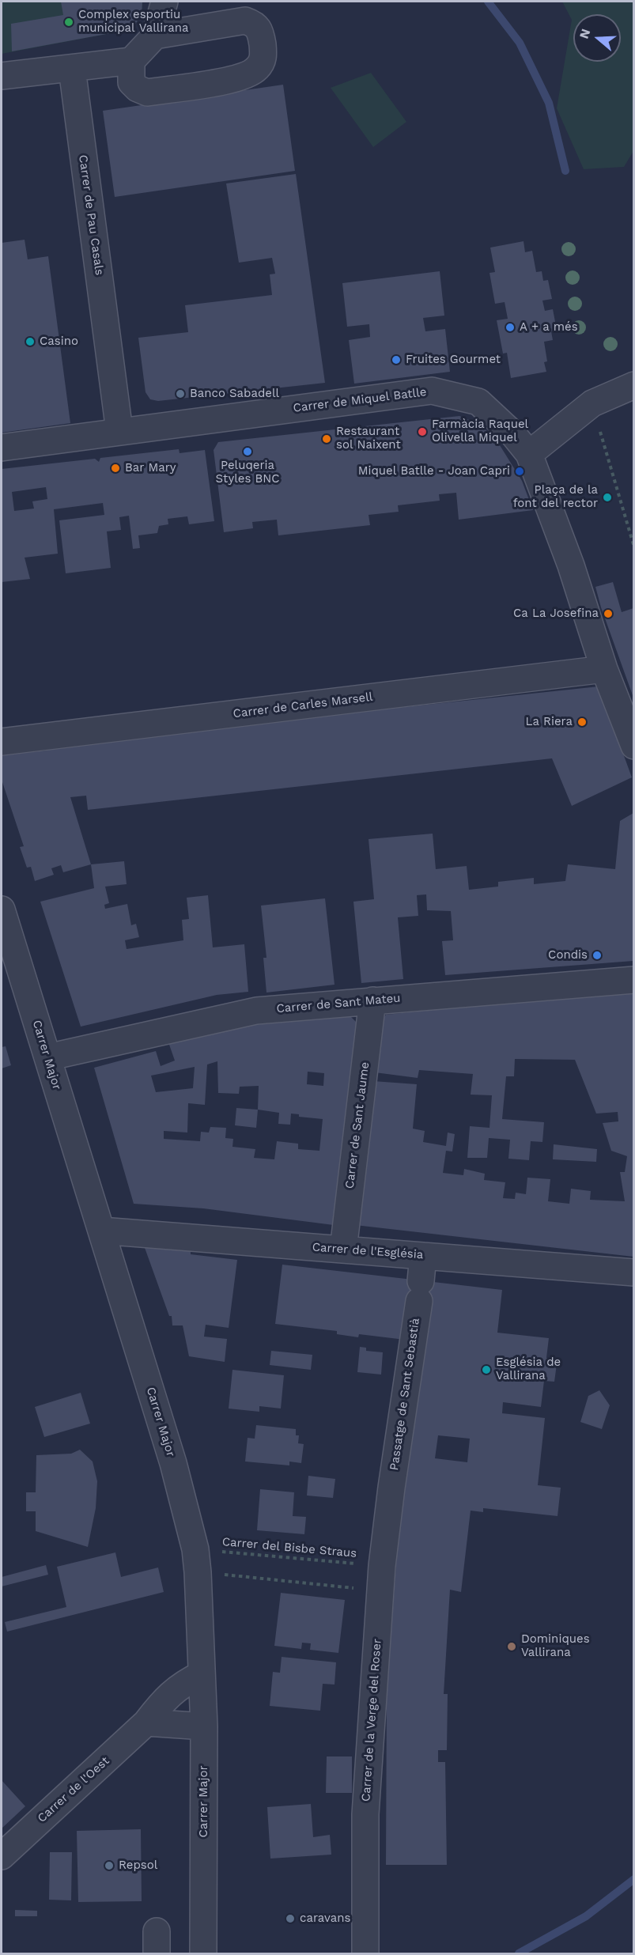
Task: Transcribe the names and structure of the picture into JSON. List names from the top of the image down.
{
  "streets": {
    "street": [
      "Carrer de Pau Casals",
      "Carrer de Miquel Batlle",
      "Carrer de Carles Marsell",
      "Carrer de Sant Mateu",
      "Carrer Major",
      "Carrer de Sant Jaume",
      "Carrer de l'Església",
      "Passatge de Sant Sebastià",
      "Carrer de la Verge del Roser",
      "Carrer de l'Oest"
    ],
    "path": ["Carrer del Bisbe Straus"]
  },
  "crossings": [
    ["Carrer de Pau Casals", "Carrer de Miquel Batlle"],
    ["Carrer de Miquel Batlle", "Carrer de Carles Marsell"],
    ["Carrer de Sant Mateu", "Carrer Major"],
    ["Carrer de Sant Mateu", "Carrer de Sant Jaume"],
    ["Carrer Major", "Carrer de l'Església"],
    ["Carrer Major", "Carrer del Bisbe Straus"],
    ["Carrer Major", "Carrer de l'Oest"],
    ["Carrer de Sant Jaume", "Carrer de l'Església"],
    ["Carrer de l'Església", "Passatge de Sant Sebastià"],
    ["Passatge de Sant Sebastià", "Carrer de la Verge del Roser"],
    ["Carrer del Bisbe Straus", "Carrer de la Verge del Roser"]
  ],
  "places": [
    "Complex esportiu municipal Vallirana",
    "A + a més",
    "Casino",
    "Fruites Gourmet",
    "Banco Sabadell",
    "Farmàcia Raquel Olivella Miquel",
    "Restaurant sol Naixent",
    "Peluqeria Styles BNC",
    "Bar Mary",
    "Miquel Batlle - Joan Capri",
    "Plaça de la font del rector",
    "Ca La Josefina",
    "La Riera",
    "Condis",
    "Església de Vallirana",
    "Dominiques Vallirana",
    "Repsol",
    "caravans"
  ],
  "north": "left"
}
